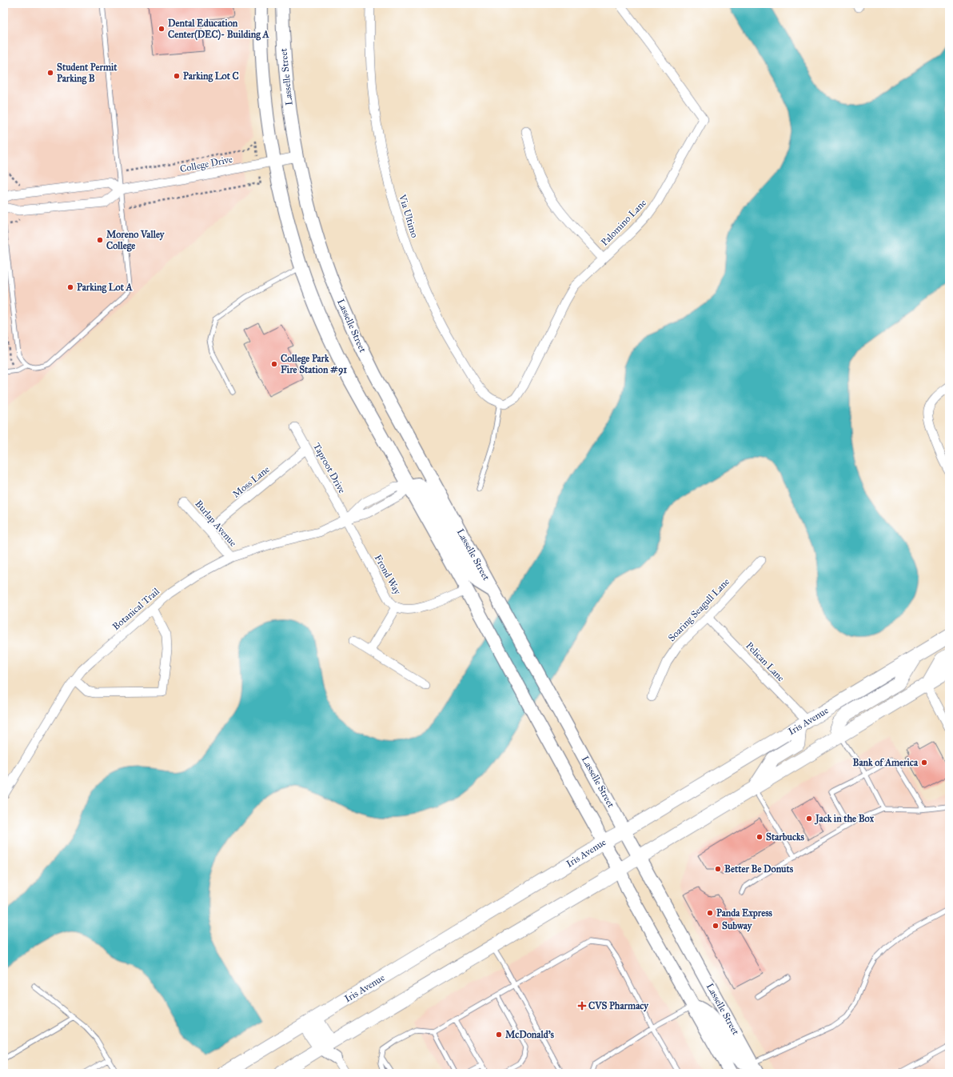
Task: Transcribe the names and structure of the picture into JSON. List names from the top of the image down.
{
  "streets": {
    "main road": ["Lasselle Street", "Iris Avenue"],
    "street": [
      "College Drive",
      "Via Ultimo",
      "Palomino Lane",
      "Taproot Drive",
      "Moss Lane",
      "Burlap Avenue",
      "Frond Way",
      "Botanical Trail",
      "Soaring Seagull Lane",
      "Pelican Lane"
    ]
  },
  "crossings": [
    ["Lasselle Street", "College Drive"],
    ["Lasselle Street", "Iris Avenue"],
    ["Via Ultimo", "Palomino Lane"],
    ["Taproot Drive", "Moss Lane"],
    ["Taproot Drive", "Frond Way"],
    ["Taproot Drive", "Botanical Trail"],
    ["Moss Lane", "Burlap Avenue"],
    ["Burlap Avenue", "Botanical Trail"],
    ["Frond Way", "Botanical Trail"],
    ["Soaring Seagull Lane", "Pelican Lane"],
    ["Pelican Lane", "Iris Avenue"]
  ],
  "places": {
    "other": [
      "Dental Education Center(DEC)- Building A",
      "Student Permit Parking B",
      "Parking Lot C",
      "Moreno Valley College",
      "Parking Lot A",
      "College Park Fire Station #91",
      "Bank of America",
      "Jack in the Box",
      "Starbucks",
      "Better Be Donuts",
      "Panda Express",
      "Subway",
      "McDonald's"
    ],
    "health": ["CVS Pharmacy"]
  }
}
